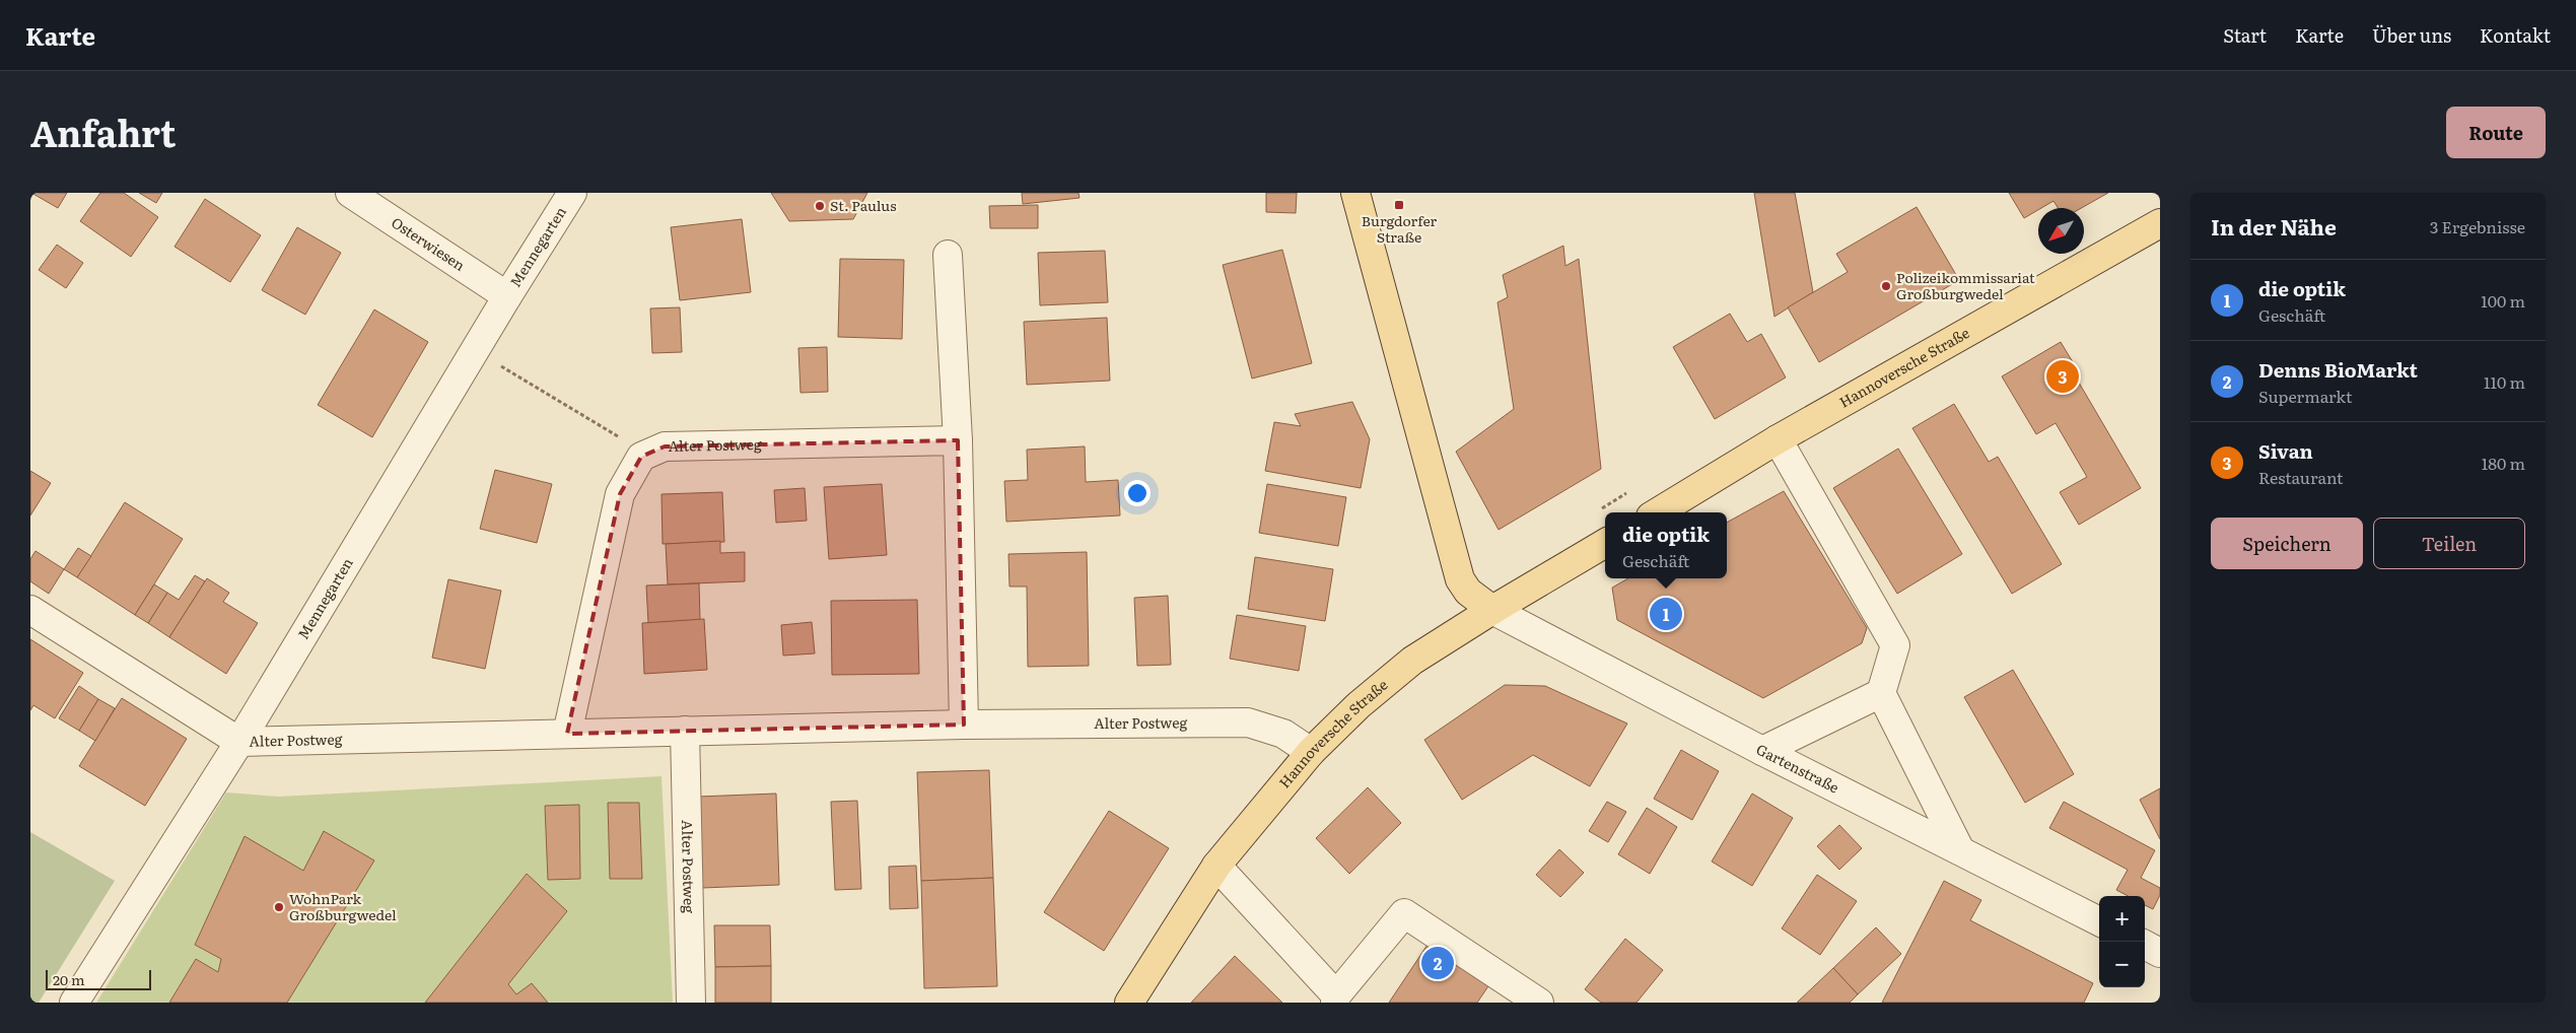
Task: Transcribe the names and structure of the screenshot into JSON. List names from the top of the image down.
{
  "streets": {
    "main road": ["Hannoversche Straße"],
    "street": [
      "Osterwiesen",
      "Mennegarten",
      "Alter Postweg",
      "Gartenstraße"
    ]
  },
  "crossings": [
    ["Osterwiesen", "Mennegarten"],
    ["Mennegarten", "Alter Postweg"],
    ["Hannoversche Straße", "Alter Postweg"],
    ["Hannoversche Straße", "Gartenstraße"]
  ],
  "places": {
    "transit": ["Burgdorfer Straße"],
    "other": ["St. Paulus", "Polizeikommissariat Großburgwedel", "WohnPark Großburgwedel"]
  },
  "scale_bar": "20 m",
  "north": "bottom left",
  "page": {
    "header": "Karte",
    "nav": [
      "Start",
      "Karte",
      "Über uns",
      "Kontakt"
    ],
    "title": "Anfahrt",
    "buttons": [
      "Route",
      ["Speichern", "Teilen"]
    ],
    "heading": ["In der Nähe", "3 Ergebnisse"],
    "list": [
      {
        "mark": "1",
        "name": "die optik",
        "note": "Geschäft",
        "value": "100 m"
      },
      {
        "mark": "2",
        "name": "Denns BioMarkt",
        "note": "Supermarkt",
        "value": "110 m"
      },
      {
        "mark": "3",
        "name": "Sivan",
        "note": "Restaurant",
        "value": "180 m"
      }
    ],
    "pins": ["3", "1", "2"],
    "popup": ["die optik", "Geschäft"],
    "map_buttons": ["+", "−"],
    "scale": "20 m"
  }
}
